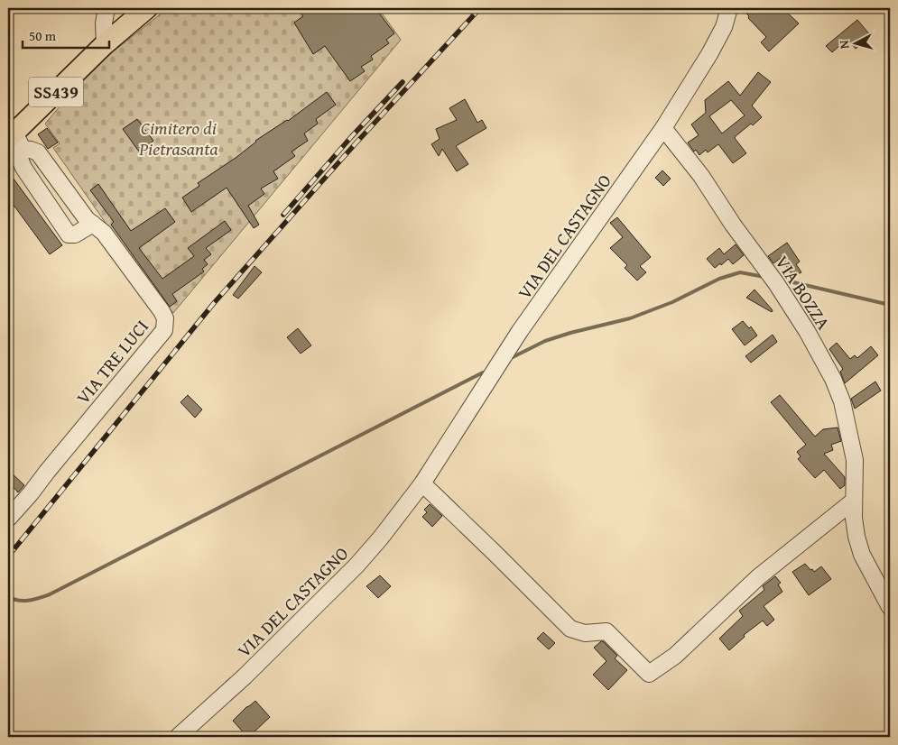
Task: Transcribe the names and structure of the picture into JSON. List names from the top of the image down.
{
  "streets": {
    "main road": ["SS439"],
    "street": ["VIA DEL CASTAGNO", "VIA BOZZA", "VIA TRE LUCI"]
  },
  "crossings": [
    ["SS439", "VIA TRE LUCI"],
    ["VIA DEL CASTAGNO", "VIA BOZZA"]
  ],
  "parks": ["Cimitero di Pietrasanta"],
  "scale_bar": "50 m",
  "north": "left"
}
